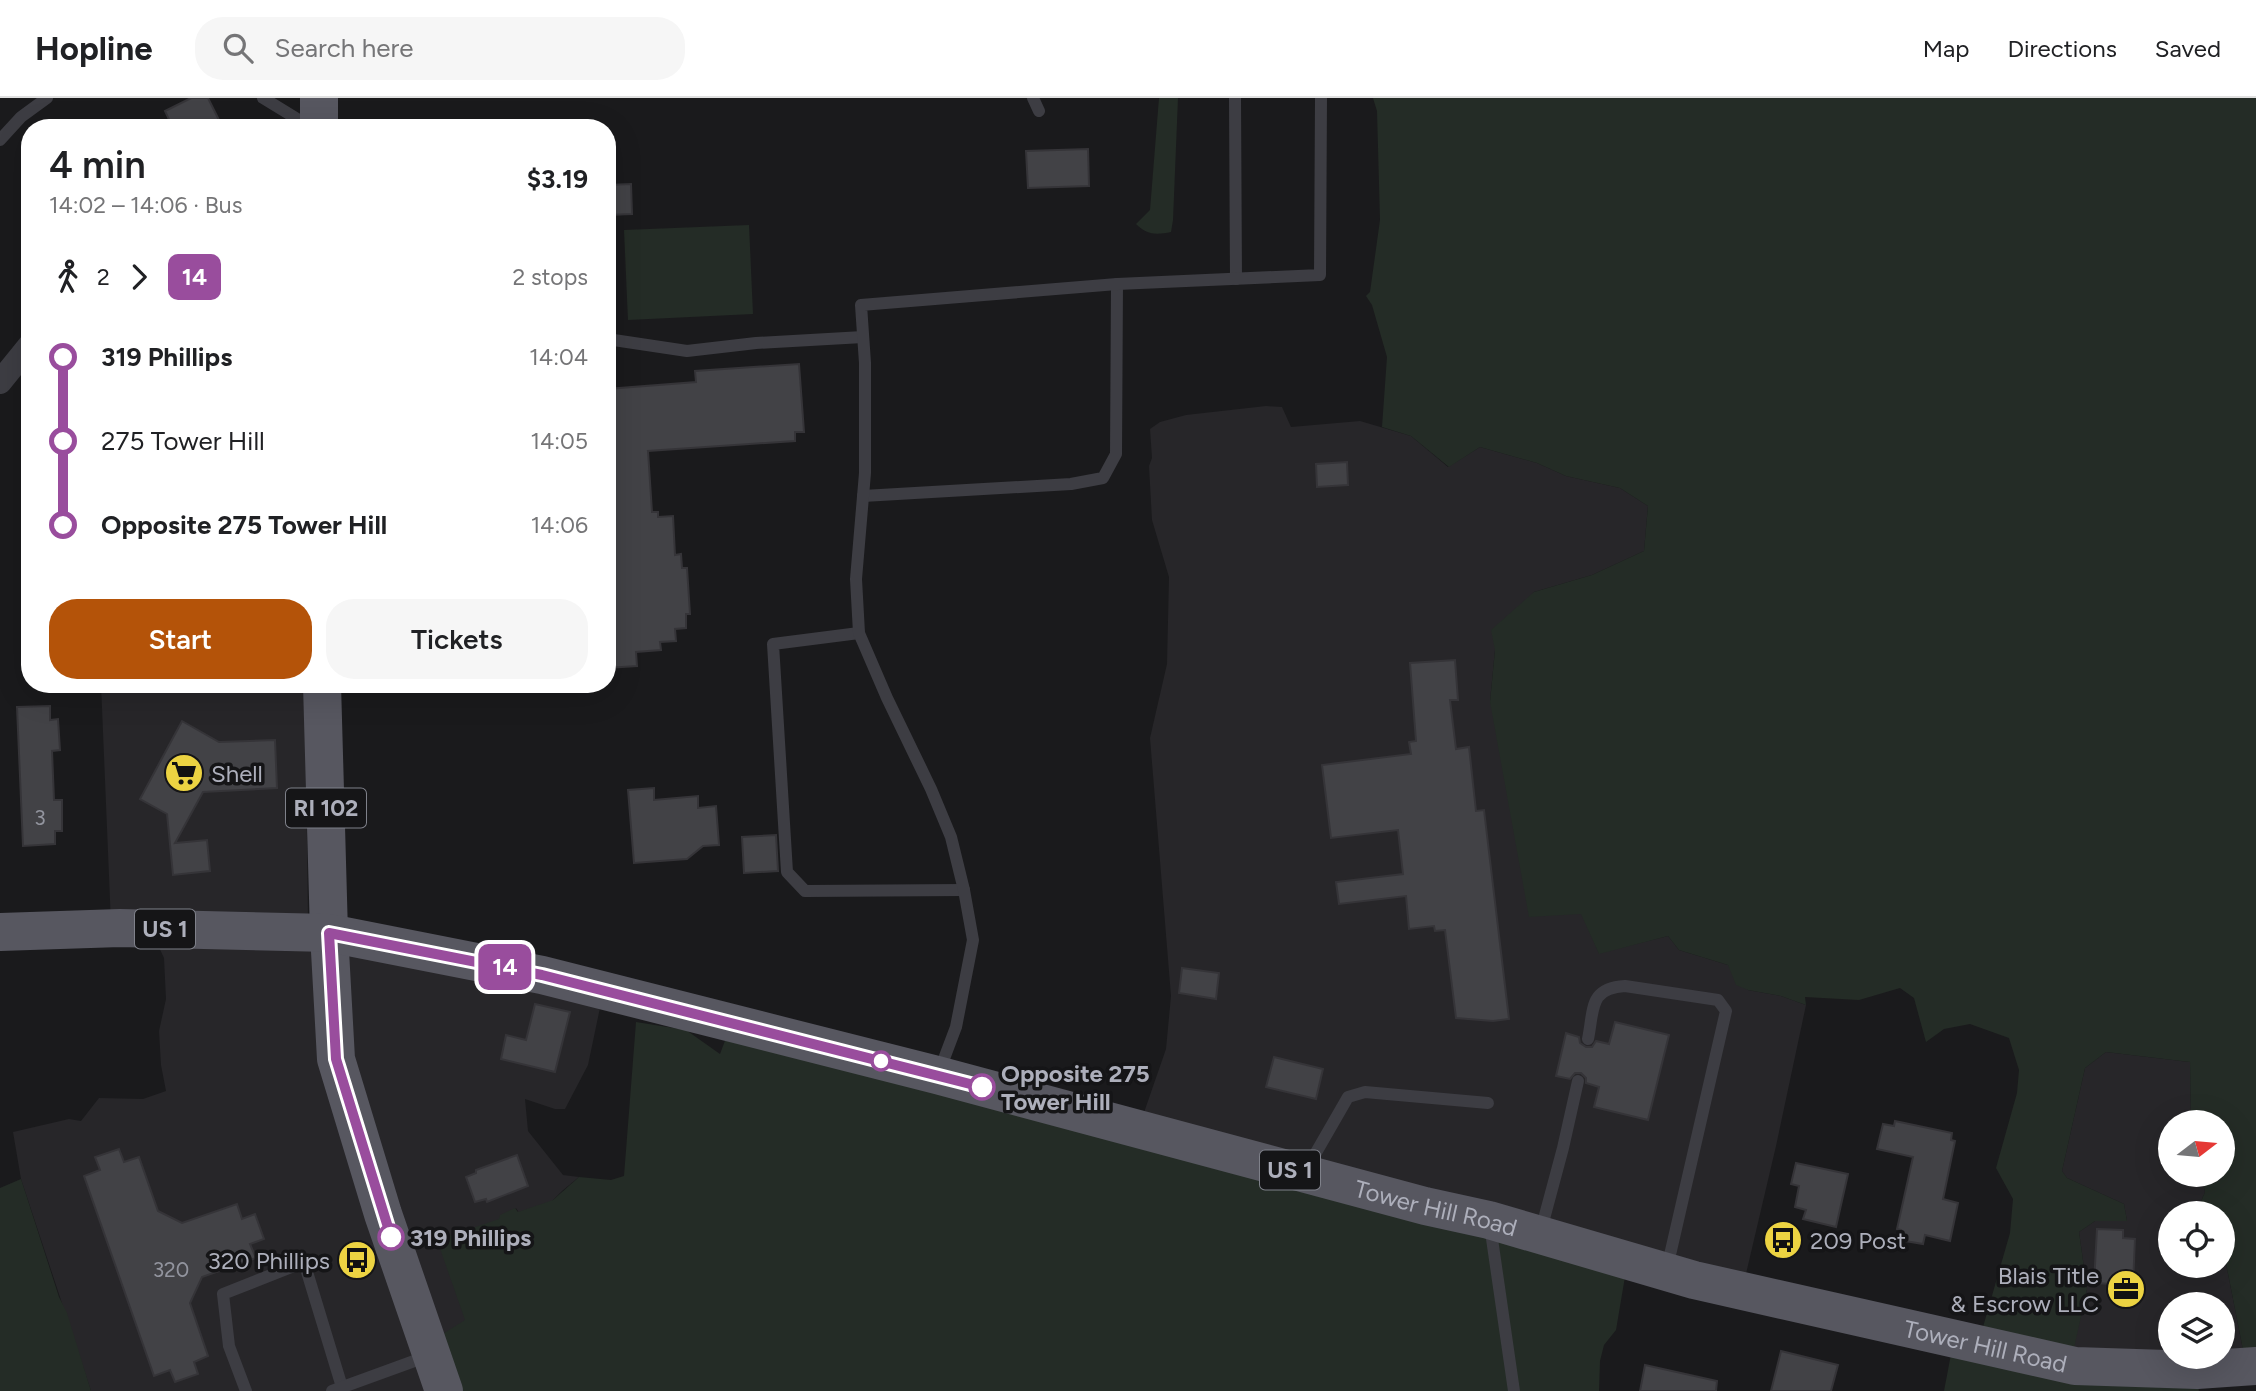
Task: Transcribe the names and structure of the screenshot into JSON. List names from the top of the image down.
{
  "streets": {
    "main road": ["RI 102", "US 1", "Tower Hill Road"]
  },
  "crossings": [
    ["RI 102", "Tower Hill Road"]
  ],
  "places": {
    "supermarket": ["Shell"],
    "other": ["Opposite 275 Tower Hill", "319 Phillips"],
    "bus stop": ["209 Post", "320 Phillips"],
    "office": ["Blais Title & Escrow LLC"]
  },
  "lines": ["bus line 14"],
  "house_numbers": ["3", "320"],
  "north": "right",
  "page": {
    "header": "Hopline",
    "search": "Search here",
    "nav": ["Map", "Directions", "Saved"],
    "on_map": "14",
    "heading": ["4 min", "14:02 – 14:06 · Bus", "$3.19"],
    "legs": ["2", "14", "2 stops"],
    "list": [
      {
        "name": "319 Phillips",
        "value": "14:04"
      },
      {
        "name": "275 Tower Hill",
        "value": "14:05"
      },
      {
        "name": "Opposite 275 Tower Hill",
        "value": "14:06"
      }
    ],
    "buttons": ["Start", "Tickets"]
  }
}
